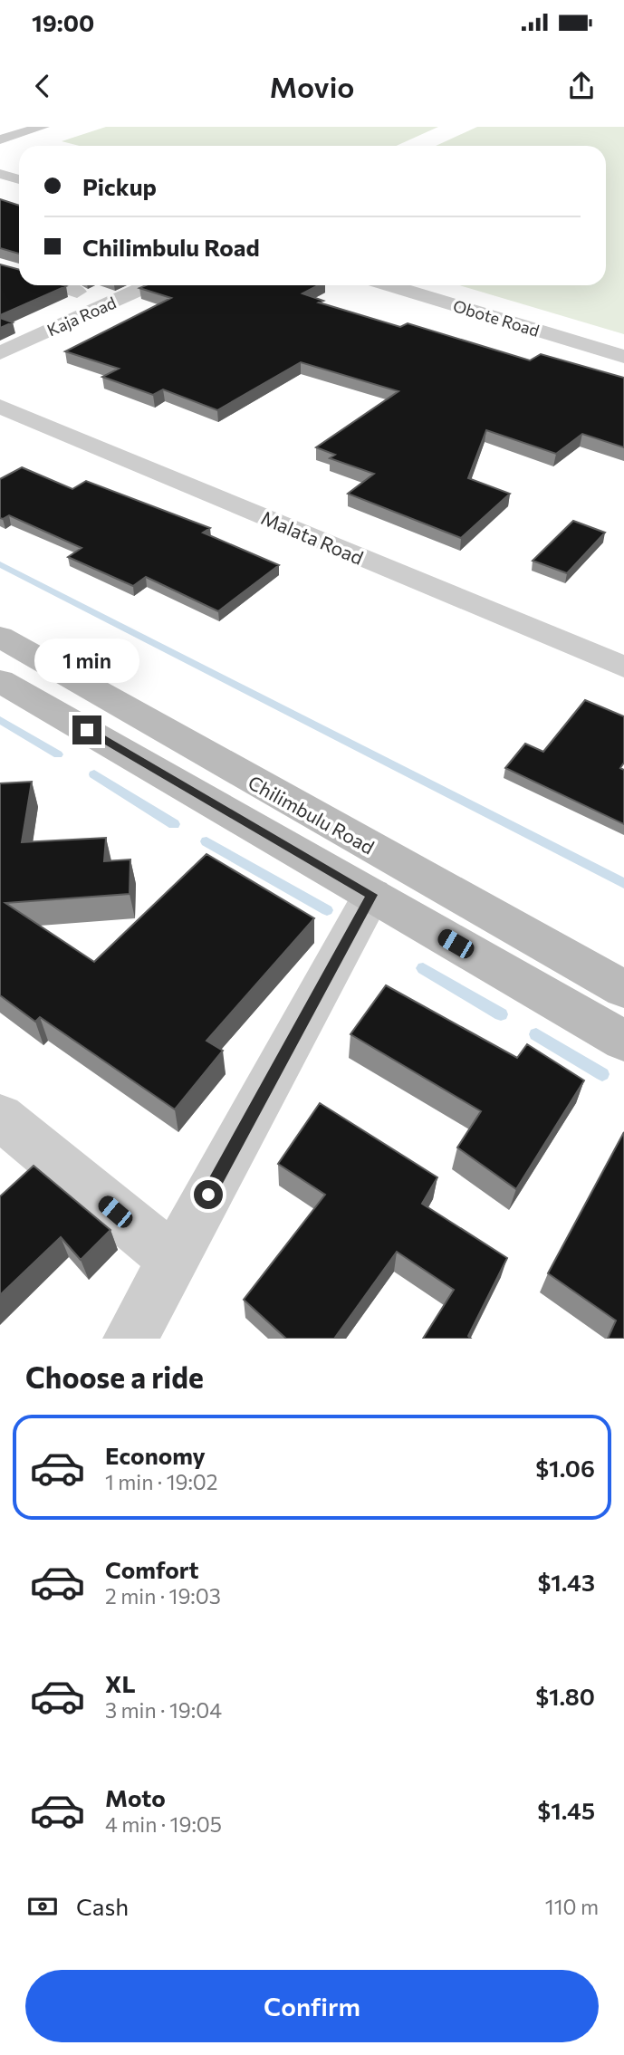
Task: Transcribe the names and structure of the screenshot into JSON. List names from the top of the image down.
{
  "streets": {
    "main road": ["Chilimbulu Road"],
    "street": ["Kaja Road", "Obote Road", "Malata Road"]
  },
  "page": {
    "status": "19:00",
    "header": "Movio",
    "banner": ["Pickup", "Chilimbulu Road"],
    "bubble": "1 min",
    "heading": "Choose a ride",
    "list": [
      {
        "name": "Economy",
        "note": "1 min · 19:02",
        "value": "$1.06"
      },
      {
        "name": "Comfort",
        "note": "2 min · 19:03",
        "value": "$1.43"
      },
      {
        "name": "XL",
        "note": "3 min · 19:04",
        "value": "$1.80"
      },
      {
        "name": "Moto",
        "note": "4 min · 19:05",
        "value": "$1.45"
      }
    ],
    "pay": ["Cash", "110 m"],
    "buttons": "Confirm"
  }
}
